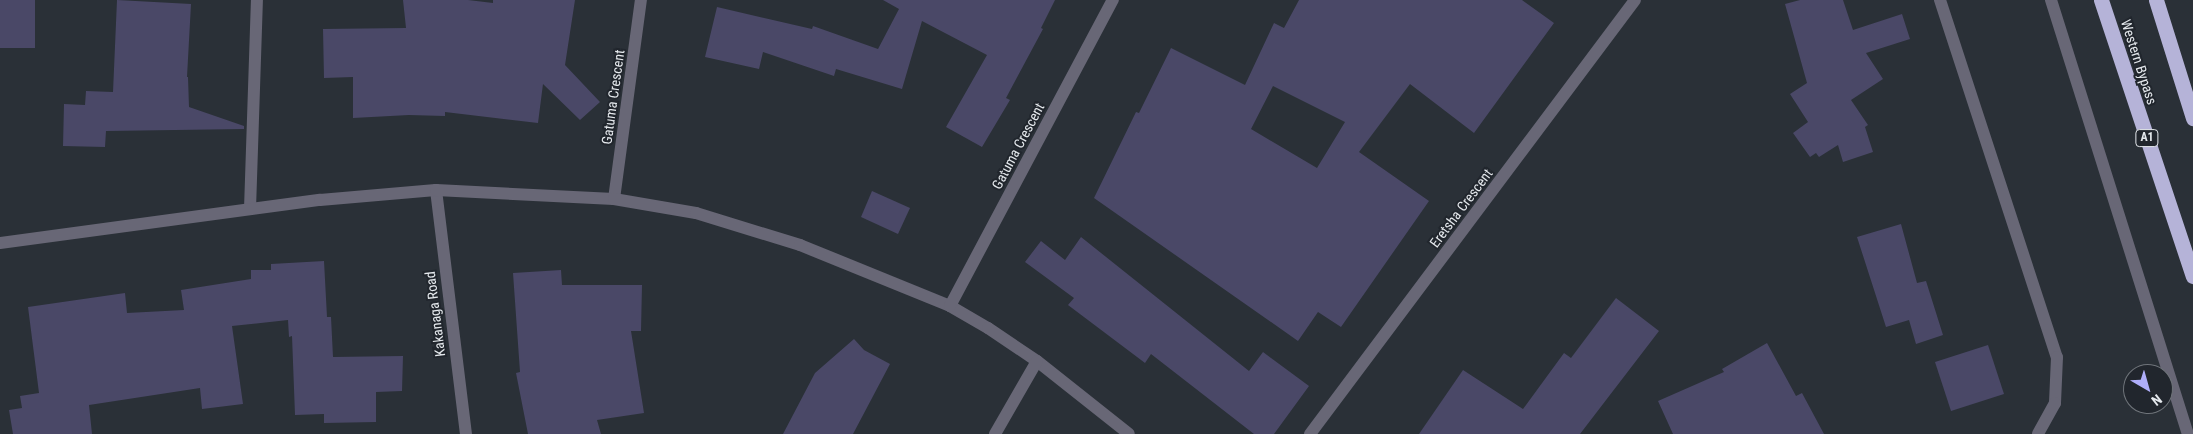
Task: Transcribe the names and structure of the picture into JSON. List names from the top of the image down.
{
  "streets": {
    "highway": ["Western Bypass", "A1"],
    "street": ["Gatuma Crescent", "Eretsha Crescent", "Kakanaga Road"]
  },
  "north": "bottom right"
}
